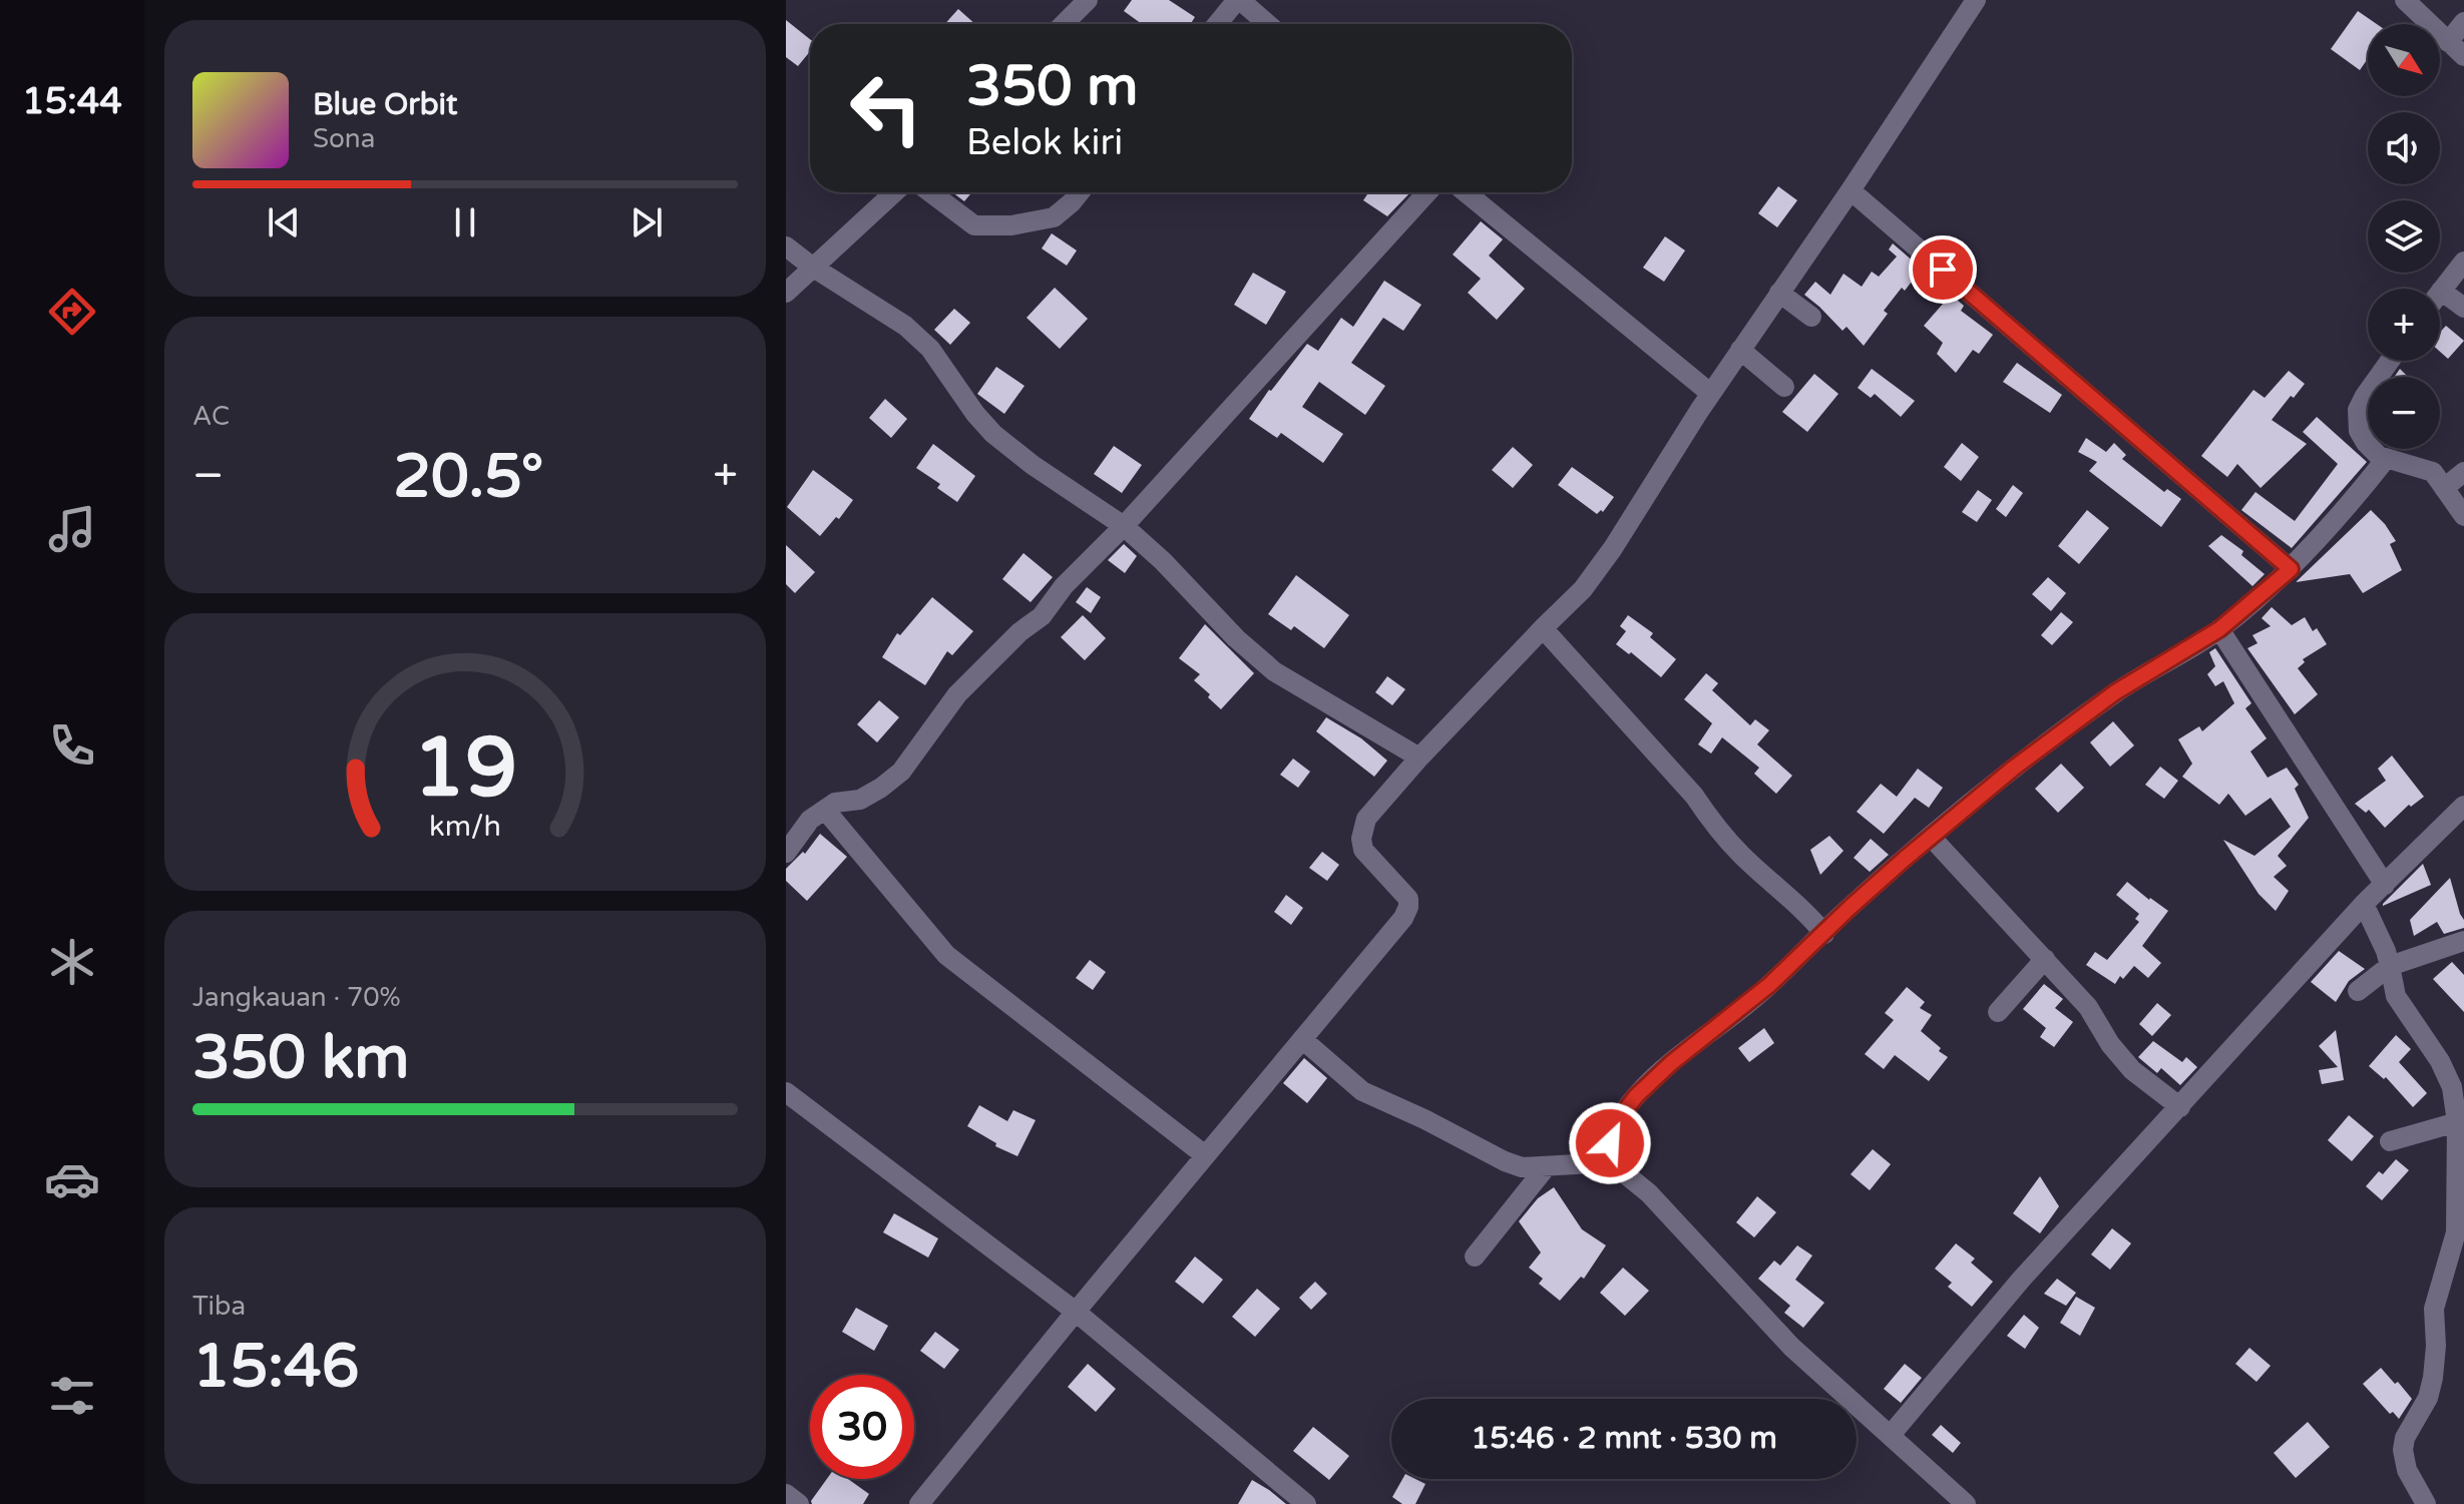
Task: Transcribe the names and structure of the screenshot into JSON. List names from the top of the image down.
{
  "north": "bottom right",
  "page": {
    "tabs": "15:44",
    "map_buttons": ["+", "−"],
    "turn": ["350 m", "Belok kiri"],
    "song": ["Blue Orbit", "Sona"],
    "tile": [
      "AC",
      ["Jangkauan · 70%", "350 km"],
      ["Tiba", "15:46"]
    ],
    "heat": ["−", "20.5°", "+"],
    "limit": "30",
    "trip": "15:46 · 2 mnt · 530 m",
    "gauge": ["19", "km/h"]
  }
}
